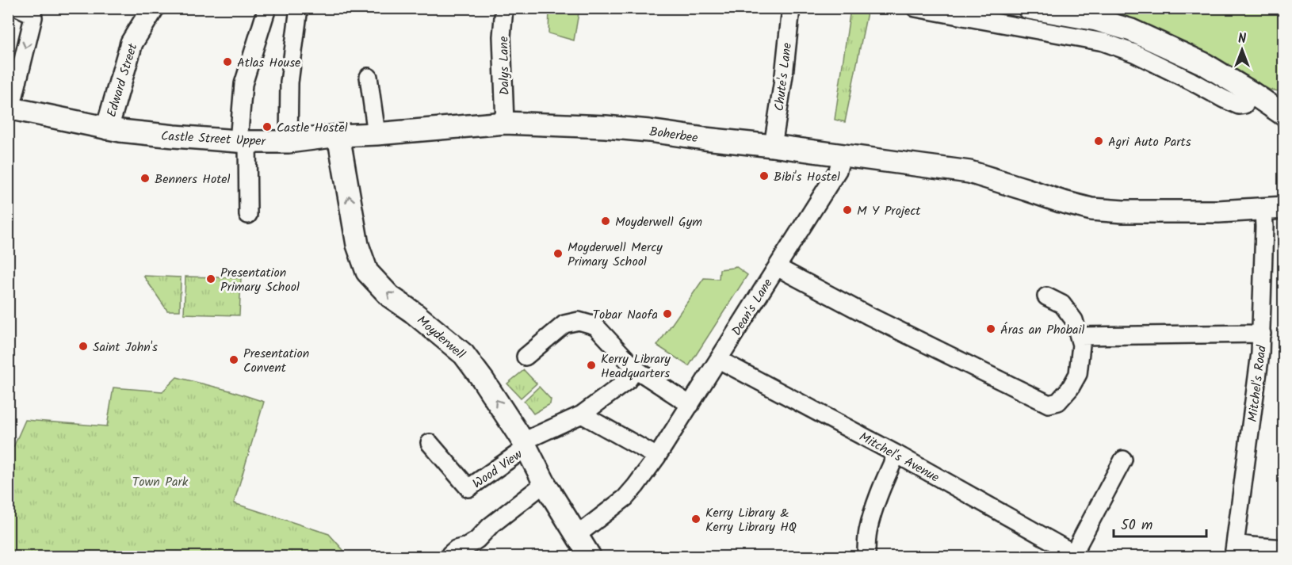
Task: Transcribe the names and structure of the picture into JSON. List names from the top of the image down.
{
  "streets": {
    "main road": [
      "Edward Street",
      "Boherbee",
      "Castle Street Upper",
      "Moyderwell"
    ],
    "street": [
      "Dalys Lane",
      "Chute's Lane",
      "Dean's Lane",
      "Mitchel's Road",
      "Mitchel's Avenue",
      "Wood View"
    ]
  },
  "crossings": [
    ["Dalys Lane", "Boherbee"],
    ["Chute's Lane", "Boherbee"],
    ["Edward Street", "Castle Street Upper"],
    ["Boherbee", "Castle Street Upper"],
    ["Boherbee", "Dean's Lane"],
    ["Boherbee", "Mitchel's Road"],
    ["Castle Street Upper", "Moyderwell"],
    ["Dean's Lane", "Moyderwell"],
    ["Dean's Lane", "Mitchel's Avenue"],
    ["Moyderwell", "Wood View"]
  ],
  "one_way": ["Moyderwell"],
  "parks": ["Town Park"],
  "places": [
    "Atlas House",
    "Castle Hostel",
    "Agri Auto Parts",
    "Bibi's Hostel",
    "Benners Hotel",
    "M Y Project",
    "Moyderwell Gym",
    "Moyderwell Mercy Primary School",
    "Presentation Primary School",
    "Tobar Naofa",
    "Áras an Phobail",
    "Saint John's",
    "Presentation Convent",
    "Kerry Library Headquarters",
    "Kerry Library & Kerry Library HQ"
  ],
  "scale_bar": "50 m",
  "north": "top"
}
